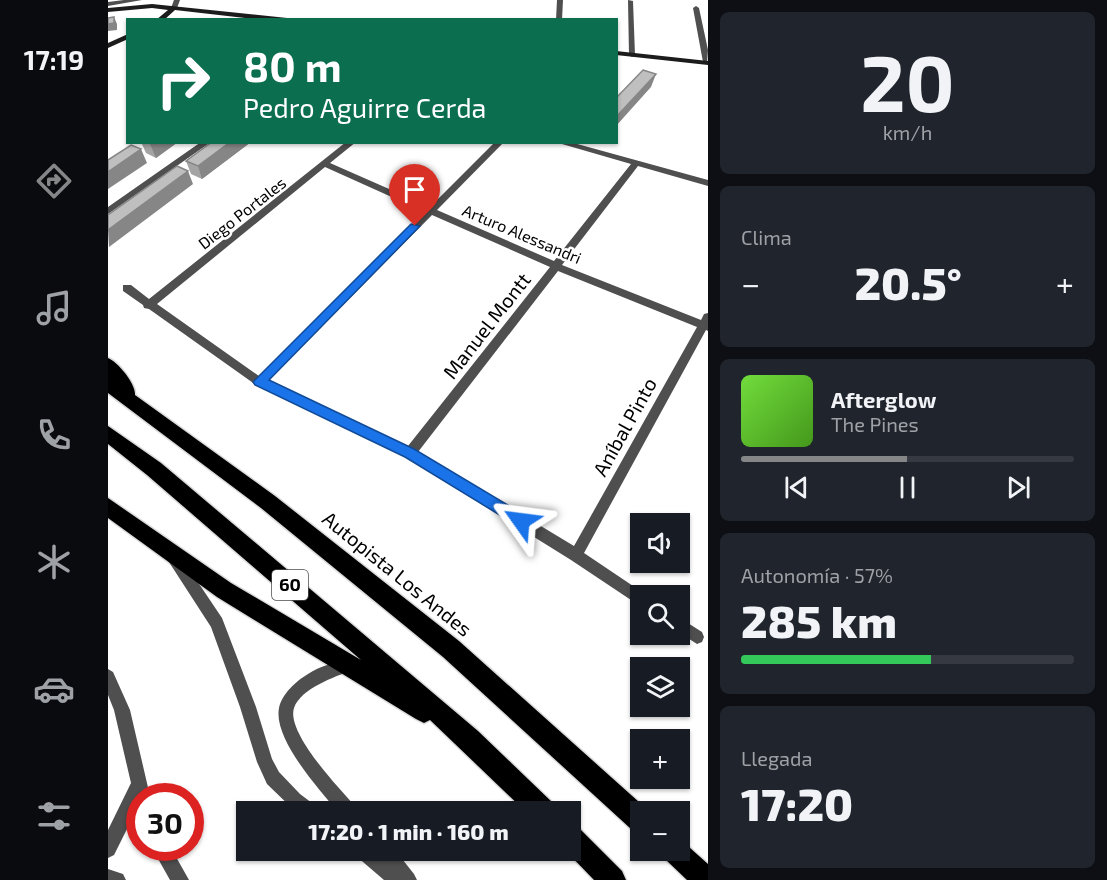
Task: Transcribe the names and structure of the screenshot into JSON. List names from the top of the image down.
{
  "streets": {
    "highway": ["Autopista Los Andes", "60"],
    "street": [
      "Diego Portales",
      "Arturo Alessandri",
      "Manuel Montt",
      "Aníbal Pinto"
    ]
  },
  "crossings": [
    ["Diego Portales", "Arturo Alessandri"],
    ["Arturo Alessandri", "Manuel Montt"],
    ["Arturo Alessandri", "Aníbal Pinto"]
  ],
  "page": {
    "tabs": "17:19",
    "tile": [
      ["20", "km/h"],
      "Clima",
      ["Autonomía · 57%", "285 km"],
      ["Llegada", "17:20"]
    ],
    "turn": ["80 m", "Pedro Aguirre Cerda"],
    "heat": ["−", "20.5°", "+"],
    "song": ["Afterglow", "The Pines"],
    "map_buttons": ["+", "−"],
    "limit": "30",
    "trip": "17:20 · 1 min · 160 m"
  }
}
